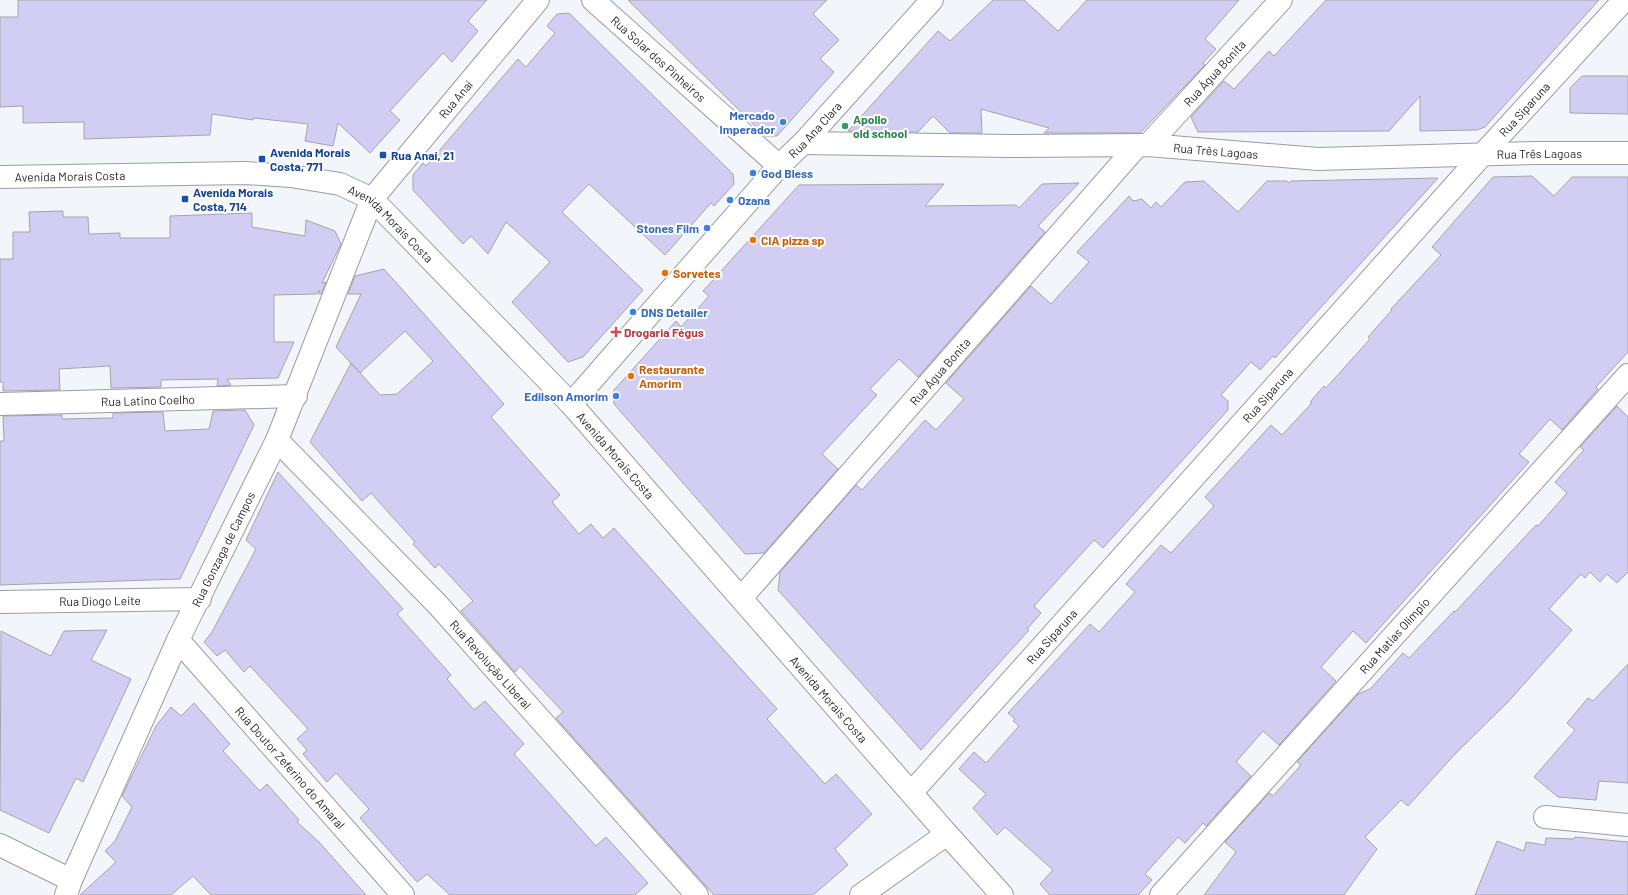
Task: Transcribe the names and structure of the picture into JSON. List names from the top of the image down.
{
  "streets": {
    "street": [
      "Rua Solar dos Pinheiros",
      "Rua Água Bonita",
      "Rua Anaí",
      "Rua Siparuna",
      "Rua Ana Clara",
      "Rua Três Lagoas",
      "Avenida Morais Costa",
      "Rua Latino Coelho",
      "Rua Gonzaga de Campos",
      "Rua Diogo Leite",
      "Rua Matias Olímpio",
      "Rua Revolução Liberal",
      "Rua Doutor Zeferino do Amaral"
    ]
  },
  "crossings": [
    ["Rua Solar dos Pinheiros", "Rua Ana Clara"],
    ["Rua Água Bonita", "Rua Três Lagoas"],
    ["Rua Água Bonita", "Avenida Morais Costa"],
    ["Rua Anaí", "Avenida Morais Costa"],
    ["Rua Anaí", "Rua Gonzaga de Campos"],
    ["Rua Siparuna", "Rua Três Lagoas"],
    ["Rua Siparuna", "Avenida Morais Costa"],
    ["Rua Ana Clara", "Rua Três Lagoas"],
    ["Rua Ana Clara", "Avenida Morais Costa"],
    ["Avenida Morais Costa", "Rua Gonzaga de Campos"],
    ["Rua Latino Coelho", "Rua Gonzaga de Campos"],
    ["Rua Gonzaga de Campos", "Rua Diogo Leite"],
    ["Rua Gonzaga de Campos", "Rua Revolução Liberal"],
    ["Rua Gonzaga de Campos", "Rua Doutor Zeferino do Amaral"]
  ],
  "places": {
    "other": [
      "Mercado Imperador",
      "Apollo old school",
      "God Bless",
      "Ozana",
      "Stones Film",
      "CIA pizza sp",
      "Sorvetes",
      "DNS Detailer",
      "Restaurante Amorim",
      "Edilson Amorim"
    ],
    "transit": ["Rua Anaí, 21", "Avenida Morais Costa, 771", "Avenida Morais Costa, 714"],
    "health": ["Drogaria Fégus"]
  }
}
